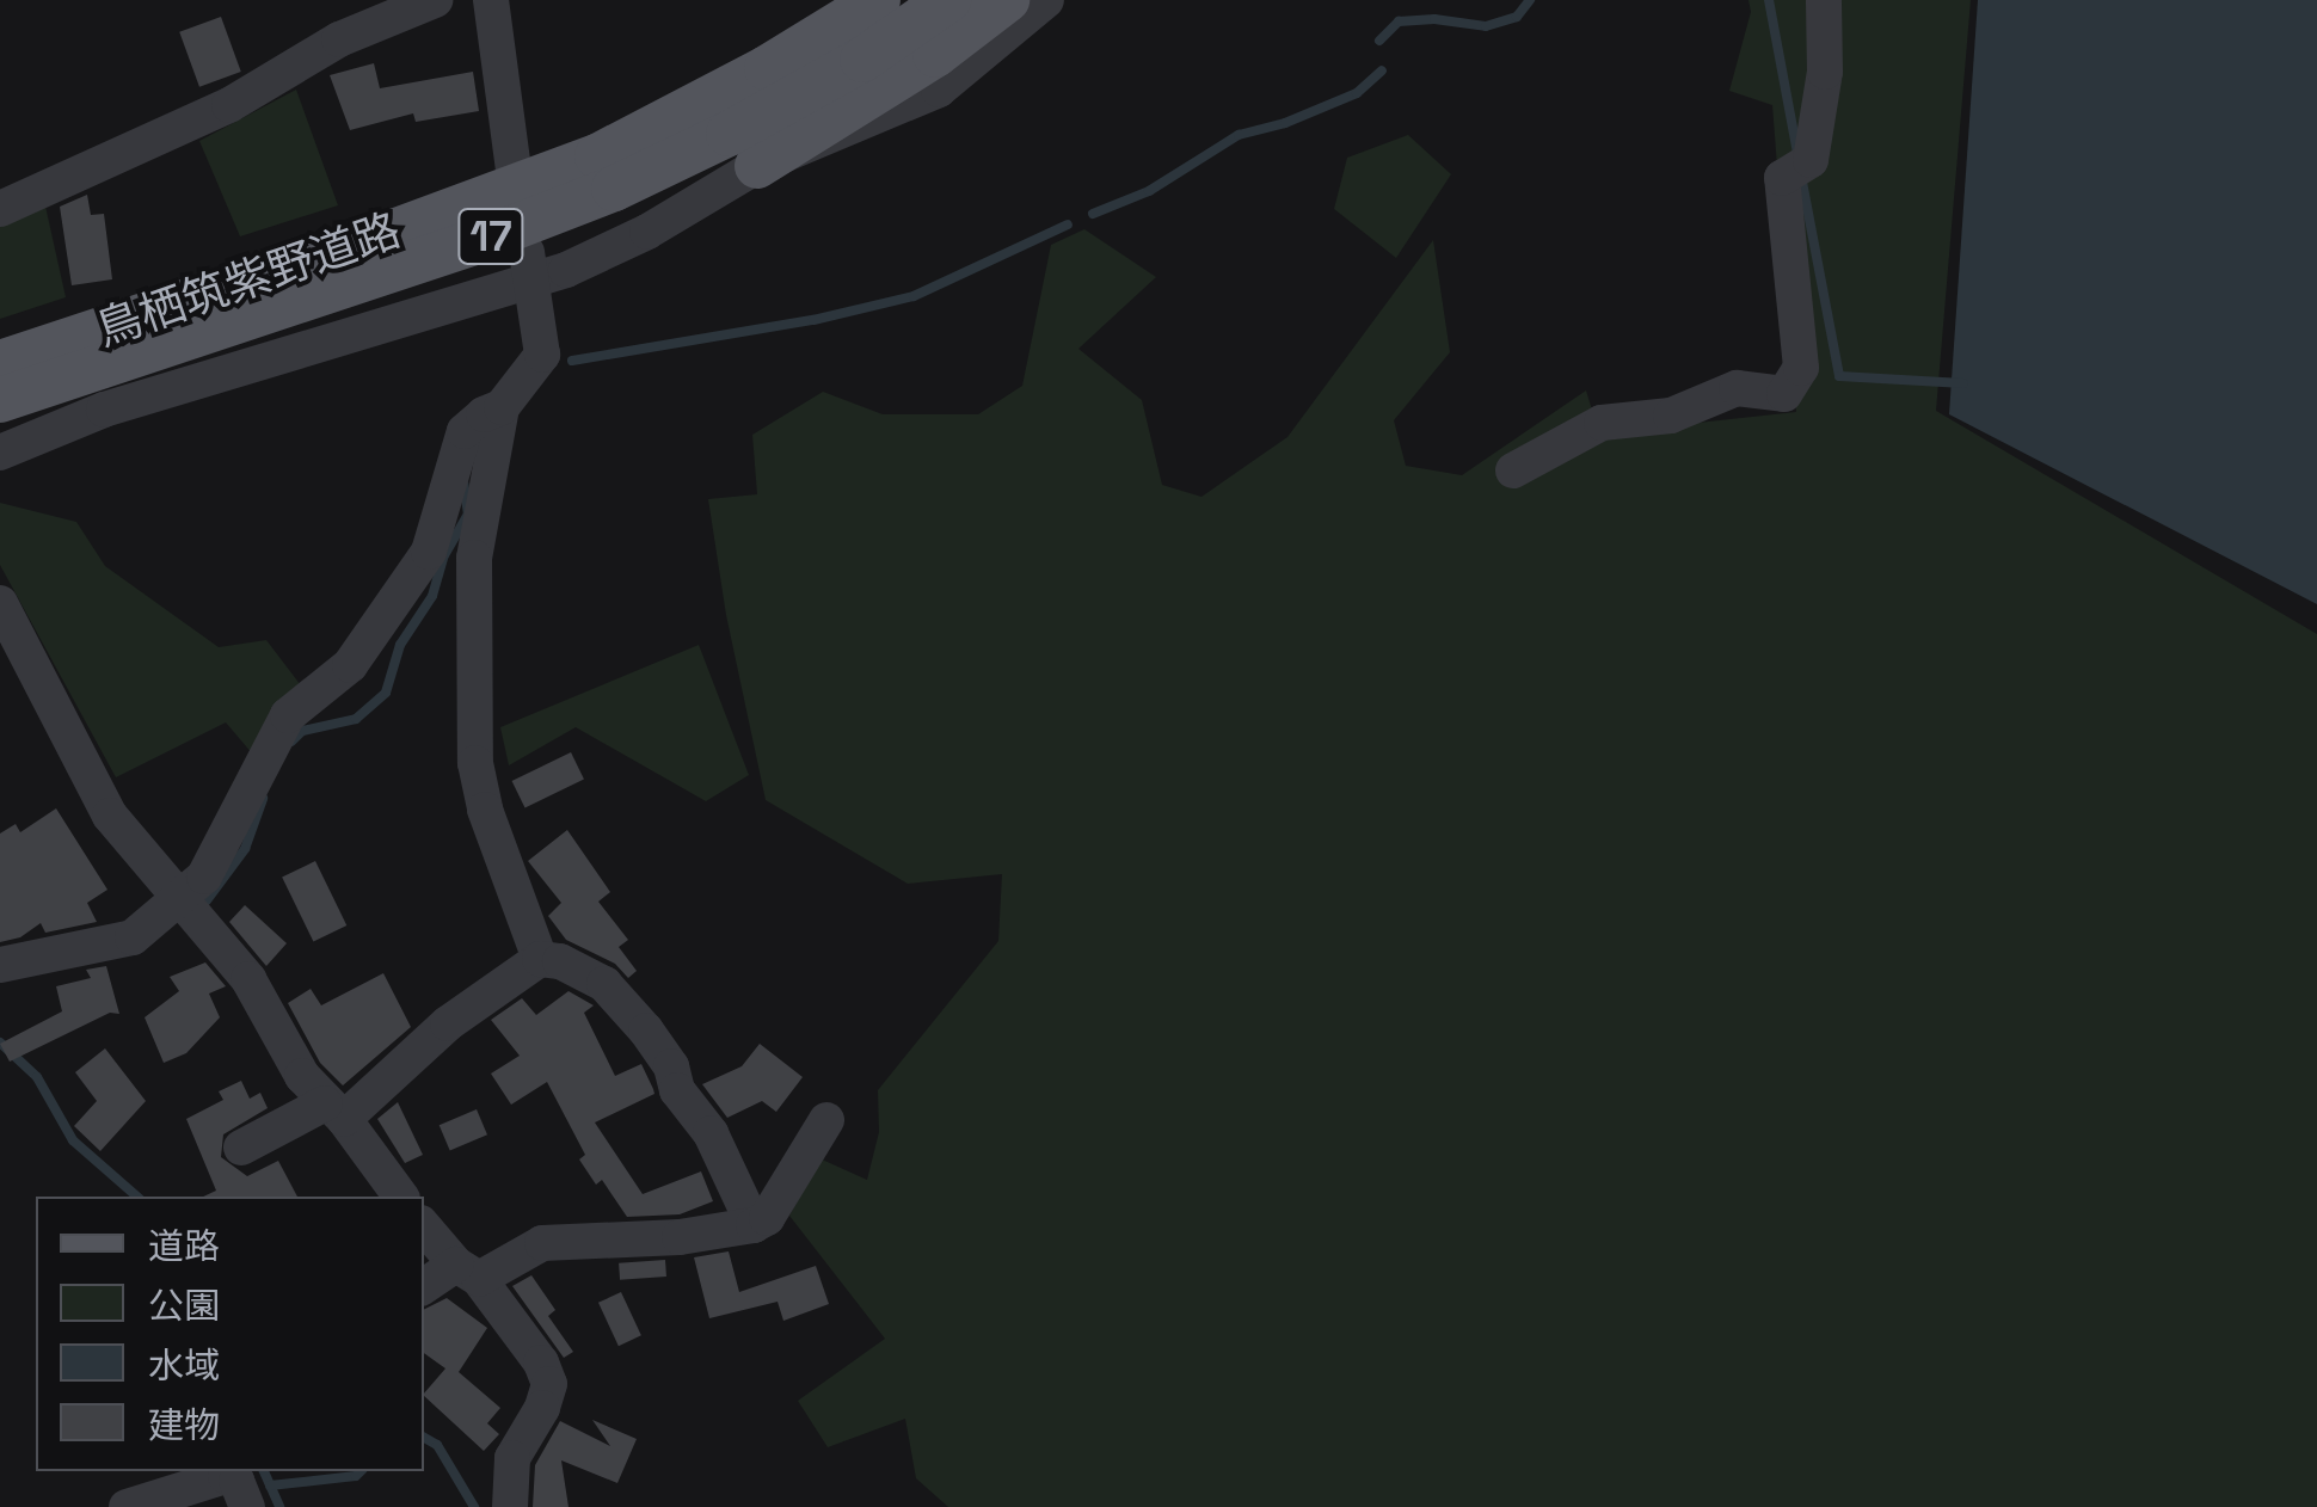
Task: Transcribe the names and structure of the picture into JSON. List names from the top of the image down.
{
  "streets": {
    "main road": ["17", "鳥栖筑紫野道路"]
  },
  "legend": [
    "道路",
    "公園",
    "水域",
    "建物"
  ]
}
